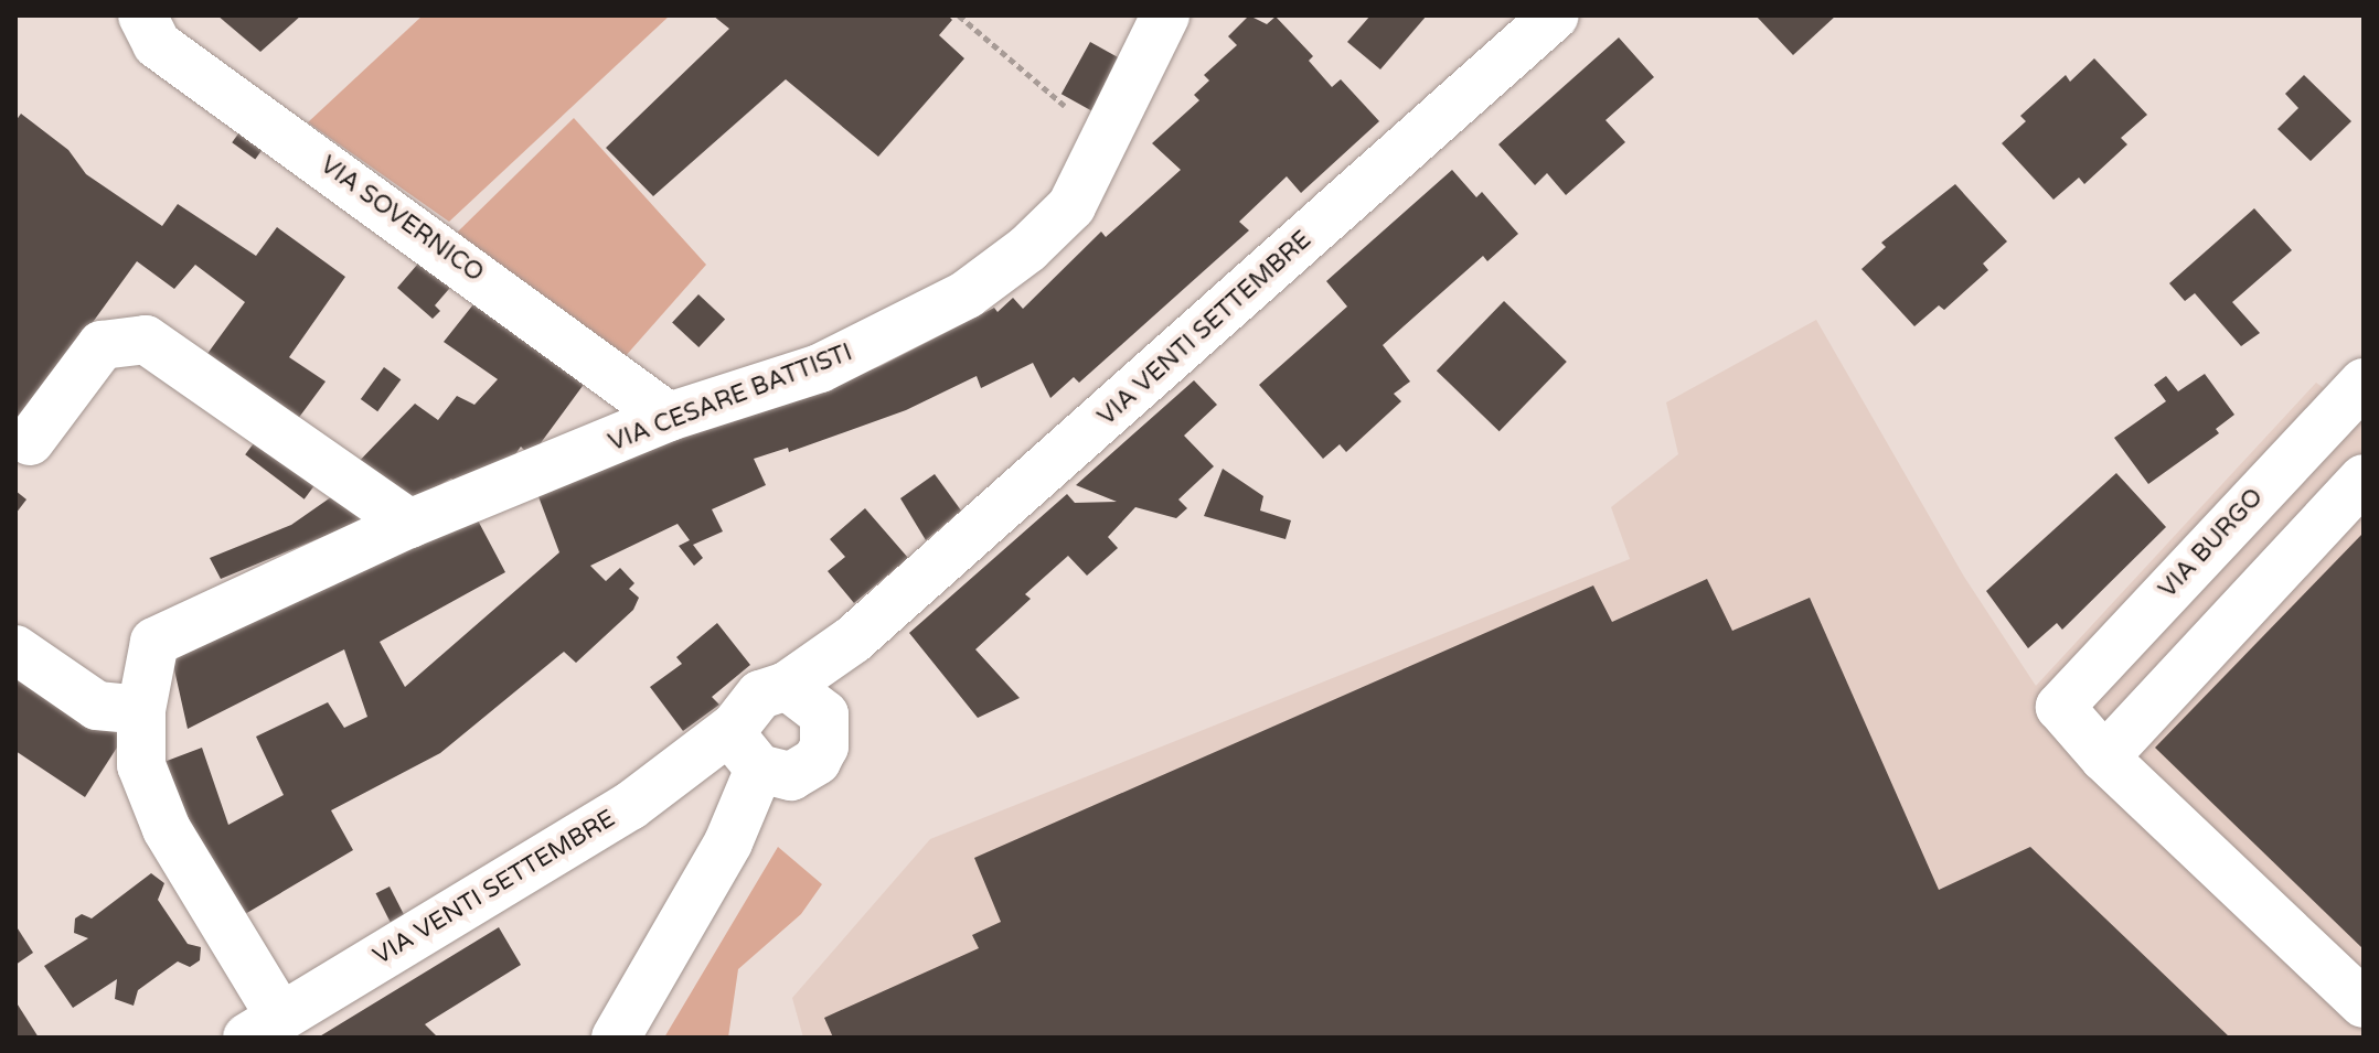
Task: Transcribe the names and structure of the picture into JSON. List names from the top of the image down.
{
  "streets": {
    "street": [
      "VIA SOVERNICO",
      "VIA VENTI SETTEMBRE",
      "VIA CESARE BATTISTI",
      "VIA BURGO"
    ]
  },
  "crossings": [
    ["VIA SOVERNICO", "VIA CESARE BATTISTI"],
    ["VIA VENTI SETTEMBRE", "VIA CESARE BATTISTI"]
  ]
}
